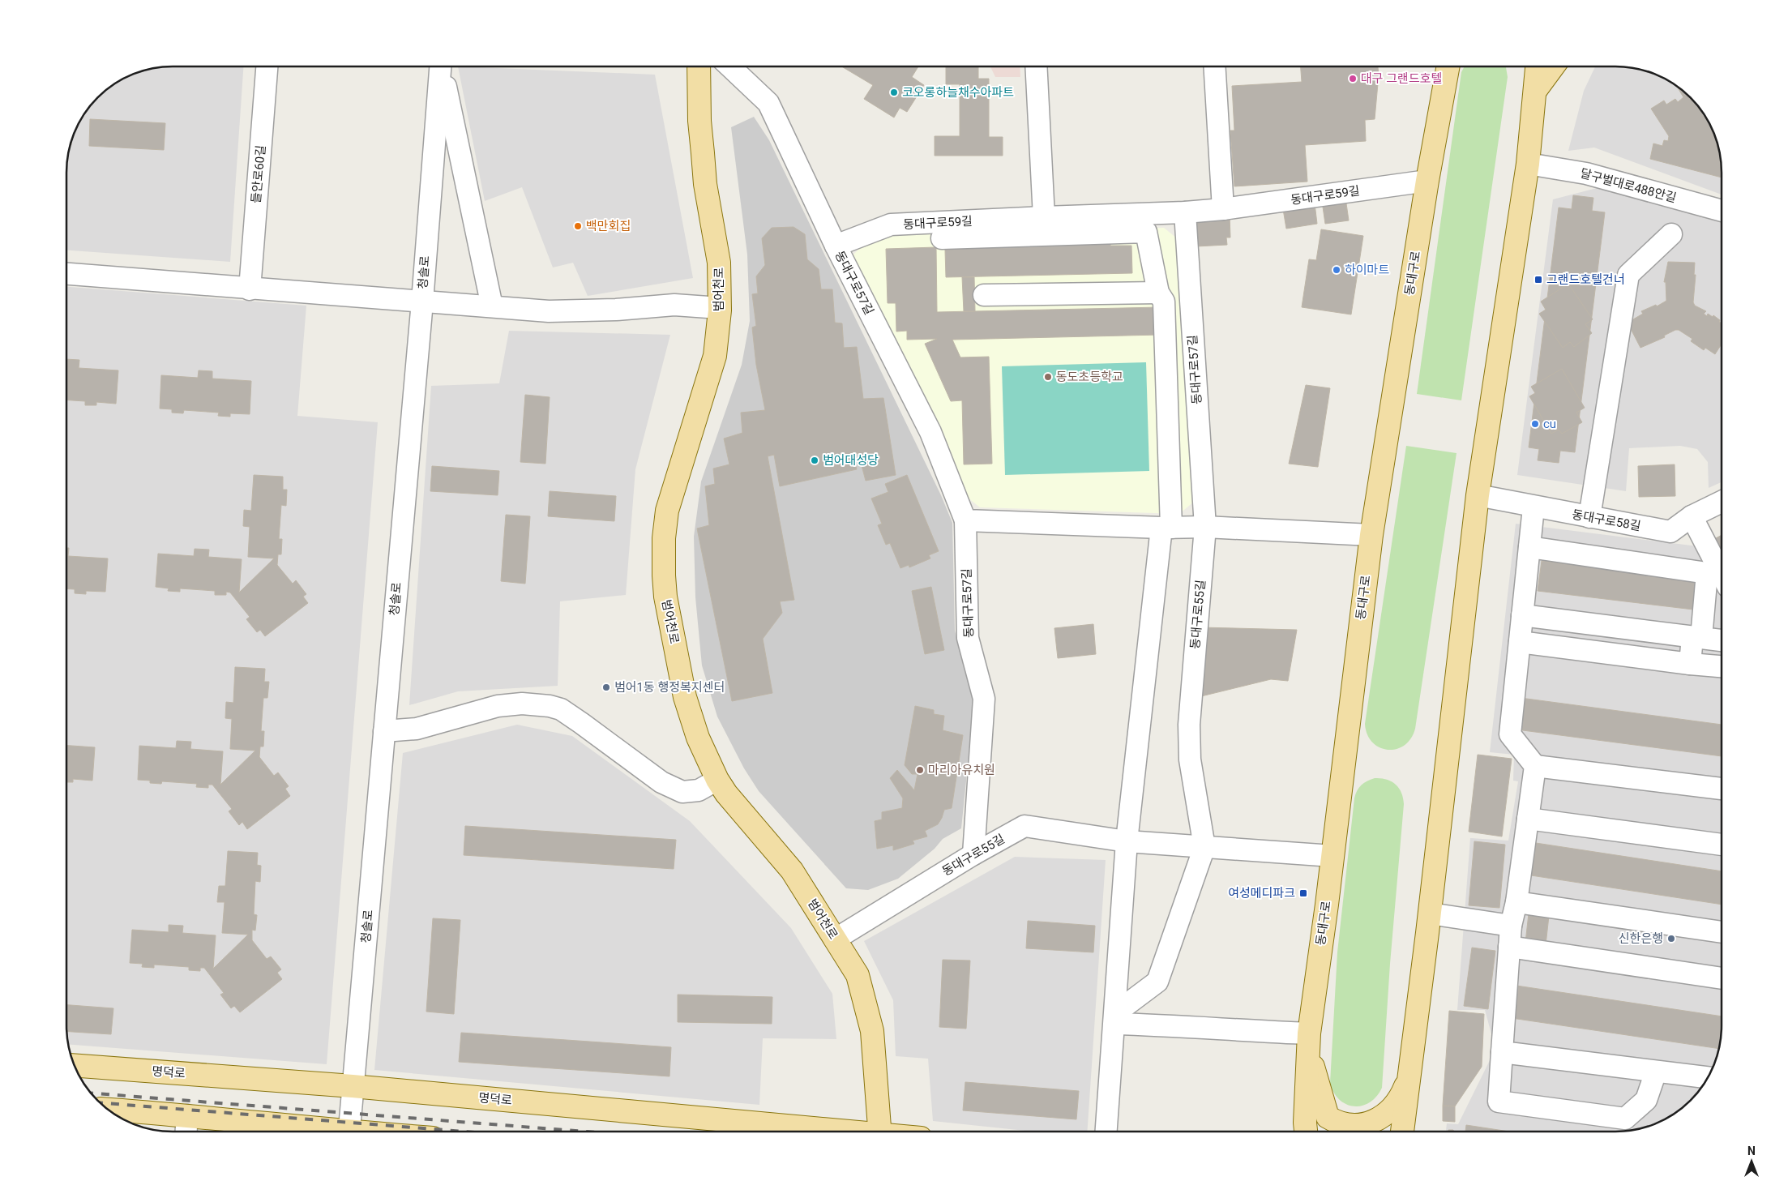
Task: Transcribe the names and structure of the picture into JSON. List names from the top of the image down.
{
  "streets": {
    "main road": ["동대구로", "범어천로", "명덕로"],
    "street": [
      "들안로60길",
      "달구벌대로488안길",
      "동대구로59길",
      "청솔로",
      "동대구로57길",
      "동대구로58길",
      "동대구로55길"
    ]
  },
  "crossings": [
    ["동대구로59길", "동대구로"],
    ["동대구로59길", "동대구로57길"],
    ["청솔로", "명덕로"],
    ["동대구로", "동대구로55길"],
    ["동대구로57길", "동대구로55길"],
    ["범어천로", "동대구로55길"]
  ],
  "places": {
    "other": [
      "대구 그랜드호텔",
      "코오롱하늘채수아파트",
      "백만회집",
      "하이마트",
      "동도초등학교",
      "cu",
      "범어대성당",
      "범어1동 행정복지센터",
      "마리아유치원",
      "신한은행"
    ],
    "transit": ["그랜드호텔건너", "여성메디파크"]
  },
  "north": "top"
}
